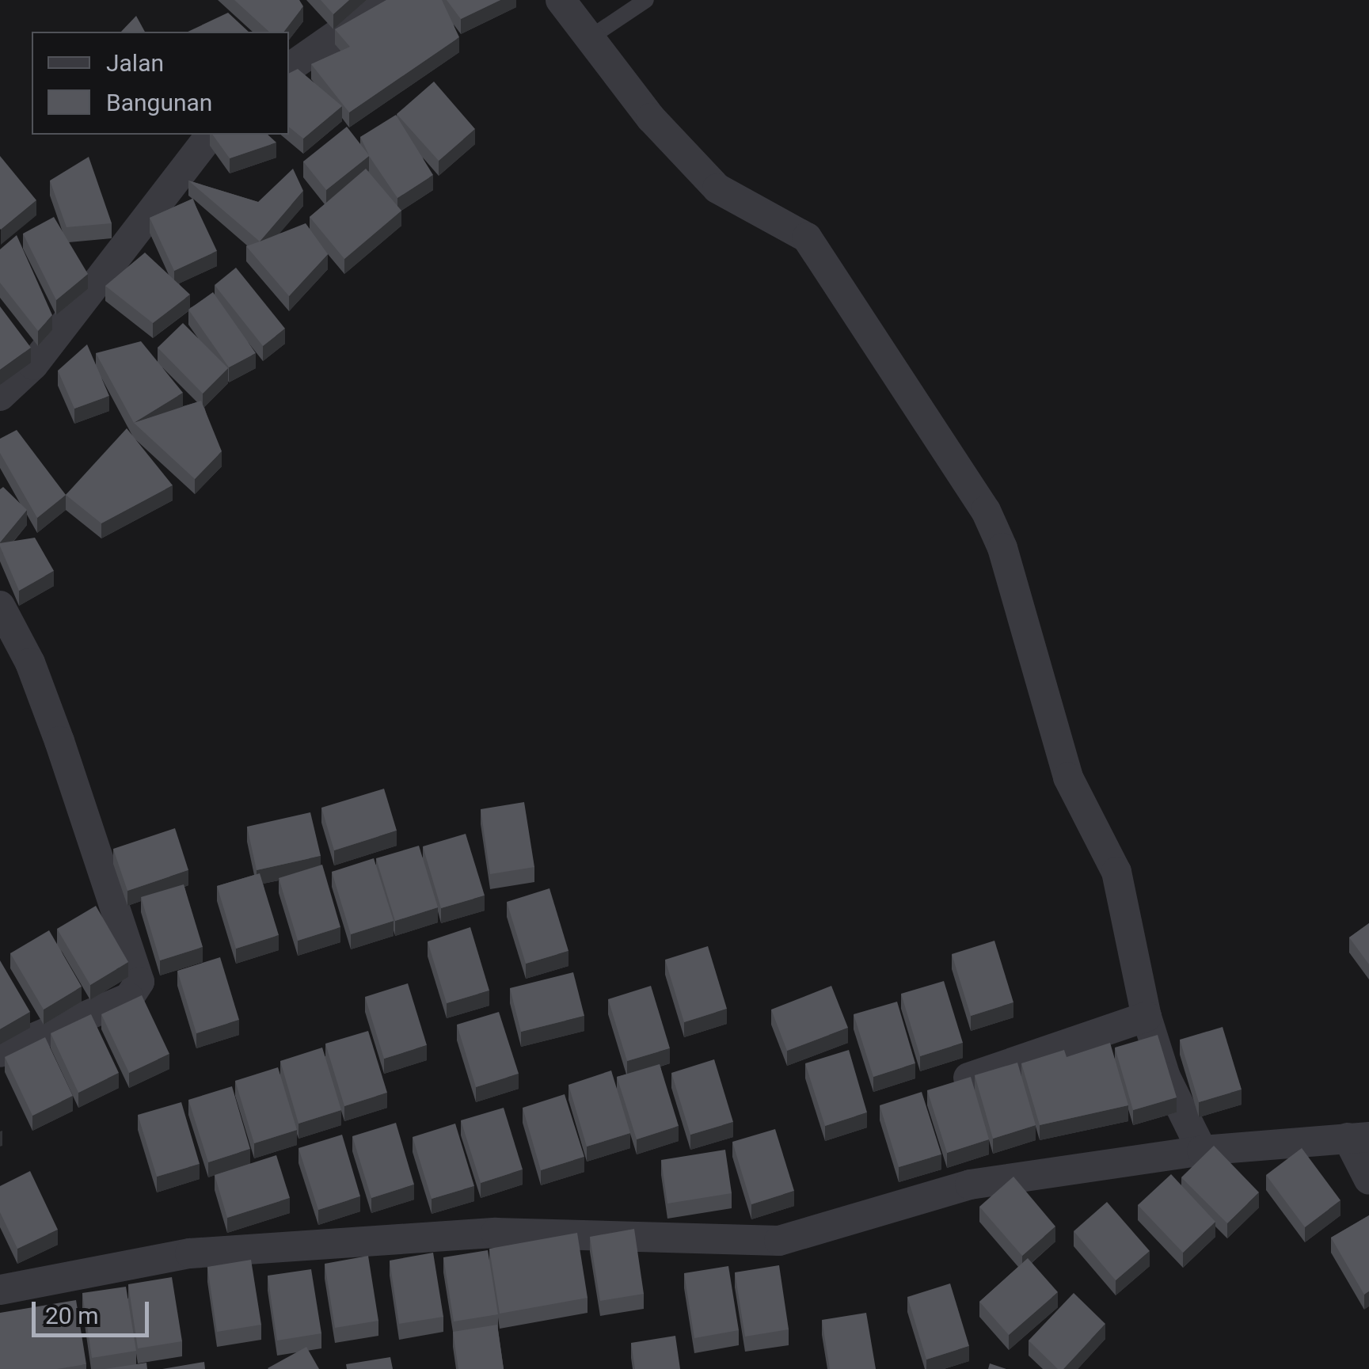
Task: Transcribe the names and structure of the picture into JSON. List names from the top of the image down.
{
  "legend": ["Jalan", "Bangunan"],
  "scale_bar": "20 m"
}
